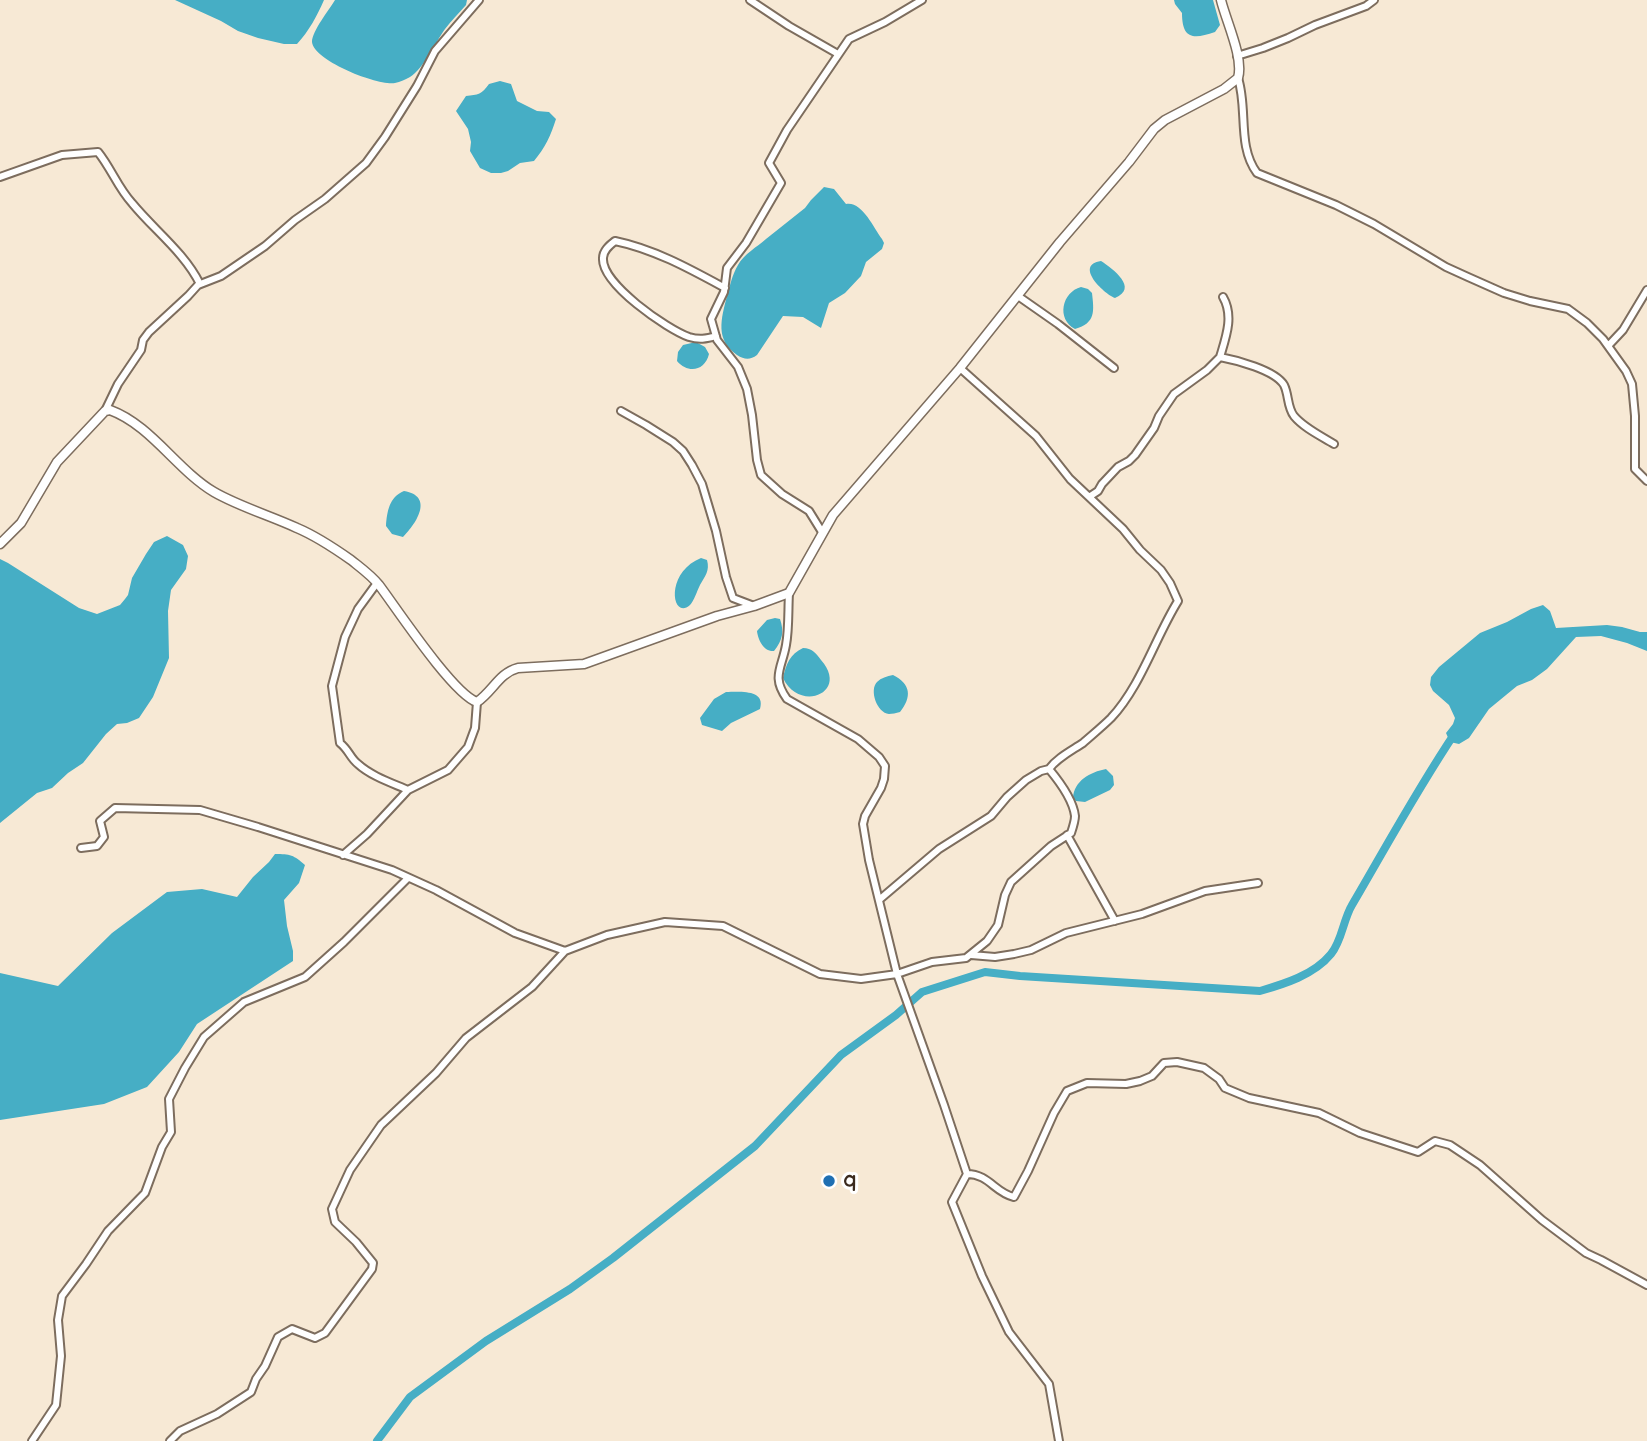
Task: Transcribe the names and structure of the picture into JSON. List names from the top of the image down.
{
  "places": ["q"]
}
